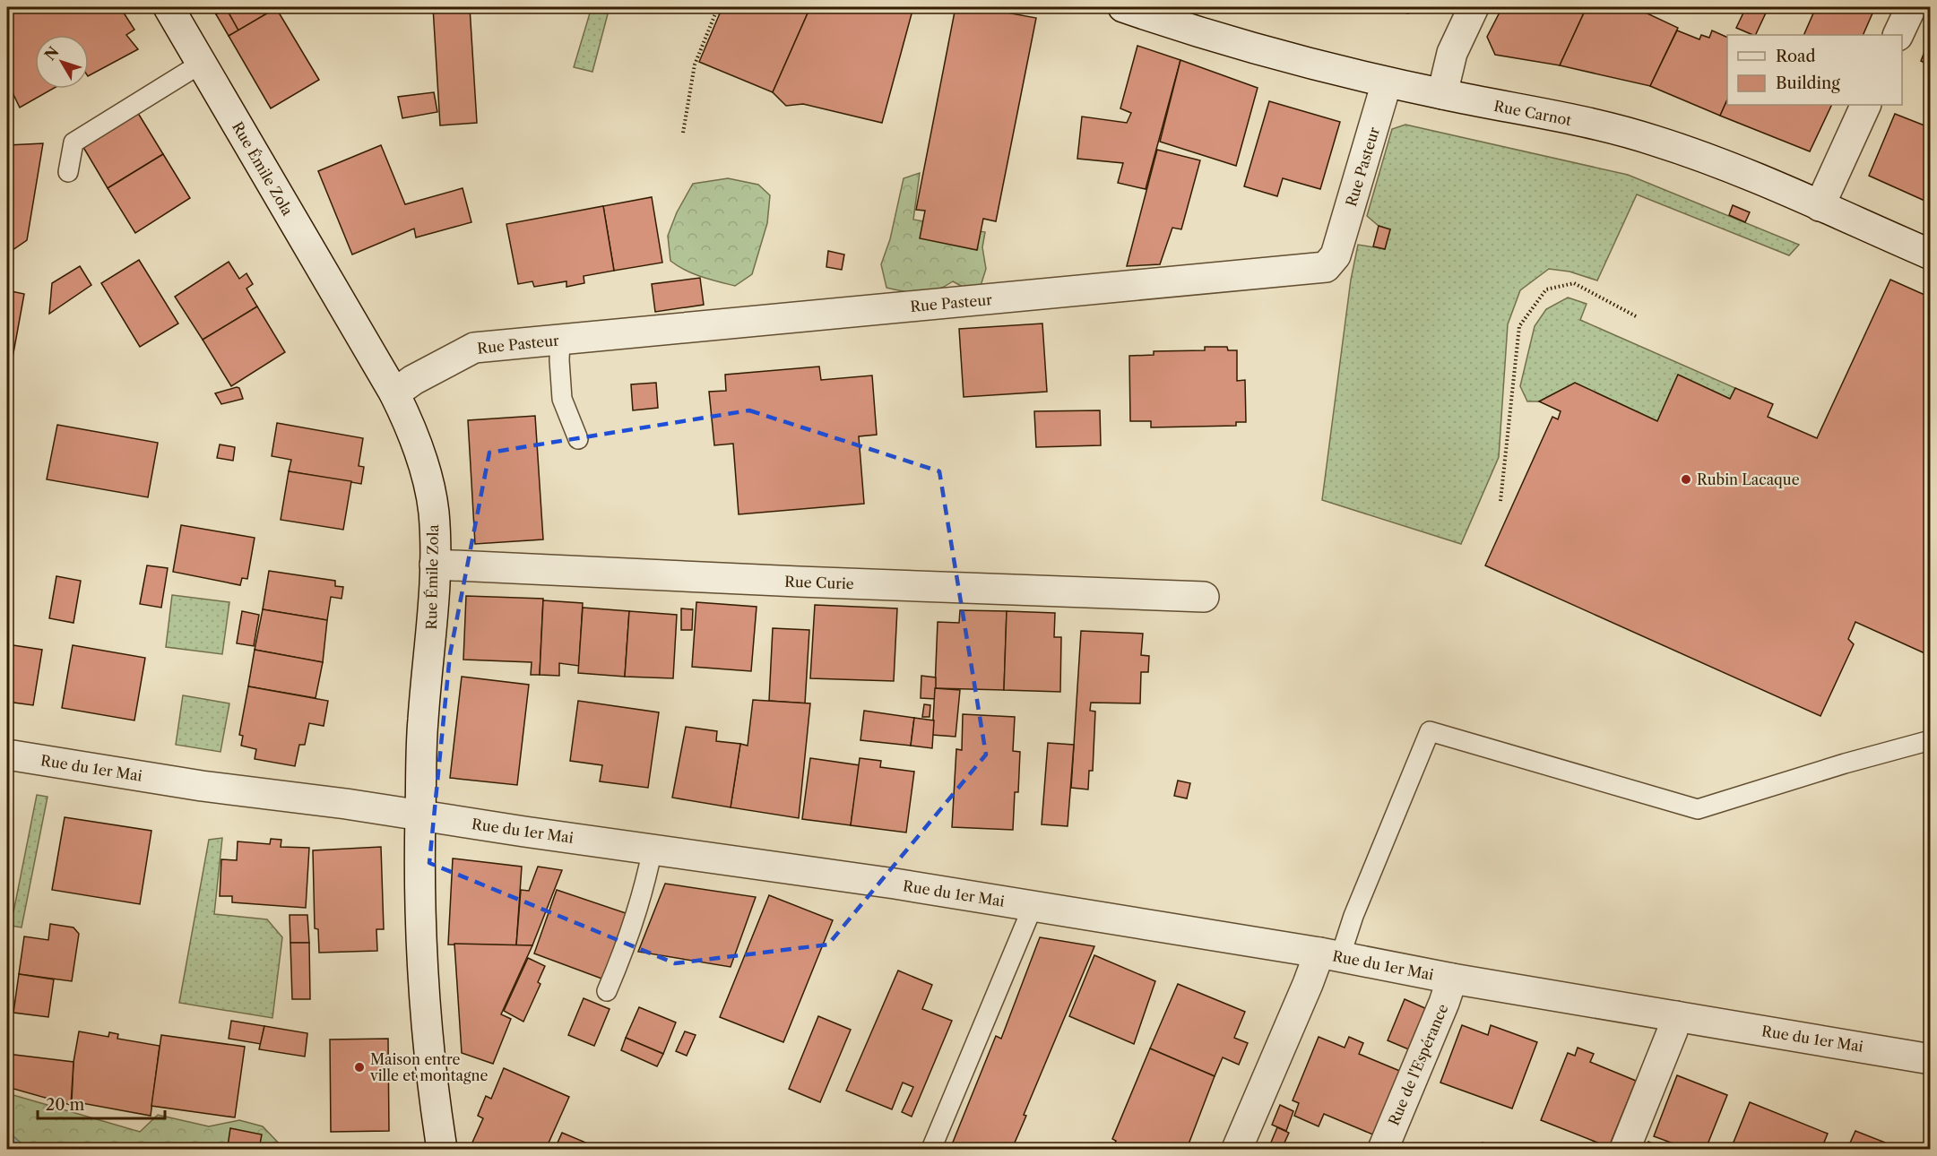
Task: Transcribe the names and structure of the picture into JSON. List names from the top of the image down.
{
  "streets": {
    "street": [
      "Rue Carnot",
      "Rue Pasteur",
      "Rue Émile Zola",
      "Rue Curie",
      "Rue du 1er Mai",
      "Rue de l'Espérance"
    ]
  },
  "crossings": [
    ["Rue Carnot", "Rue Pasteur"],
    ["Rue Pasteur", "Rue Émile Zola"],
    ["Rue Émile Zola", "Rue Curie"],
    ["Rue Émile Zola", "Rue du 1er Mai"],
    ["Rue du 1er Mai", "Rue de l'Espérance"]
  ],
  "places": ["Rubin Lacaque", "Maison entre ville et montagne"],
  "legend": ["Road", "Building"],
  "scale_bar": "20 m",
  "north": "top left"
}
